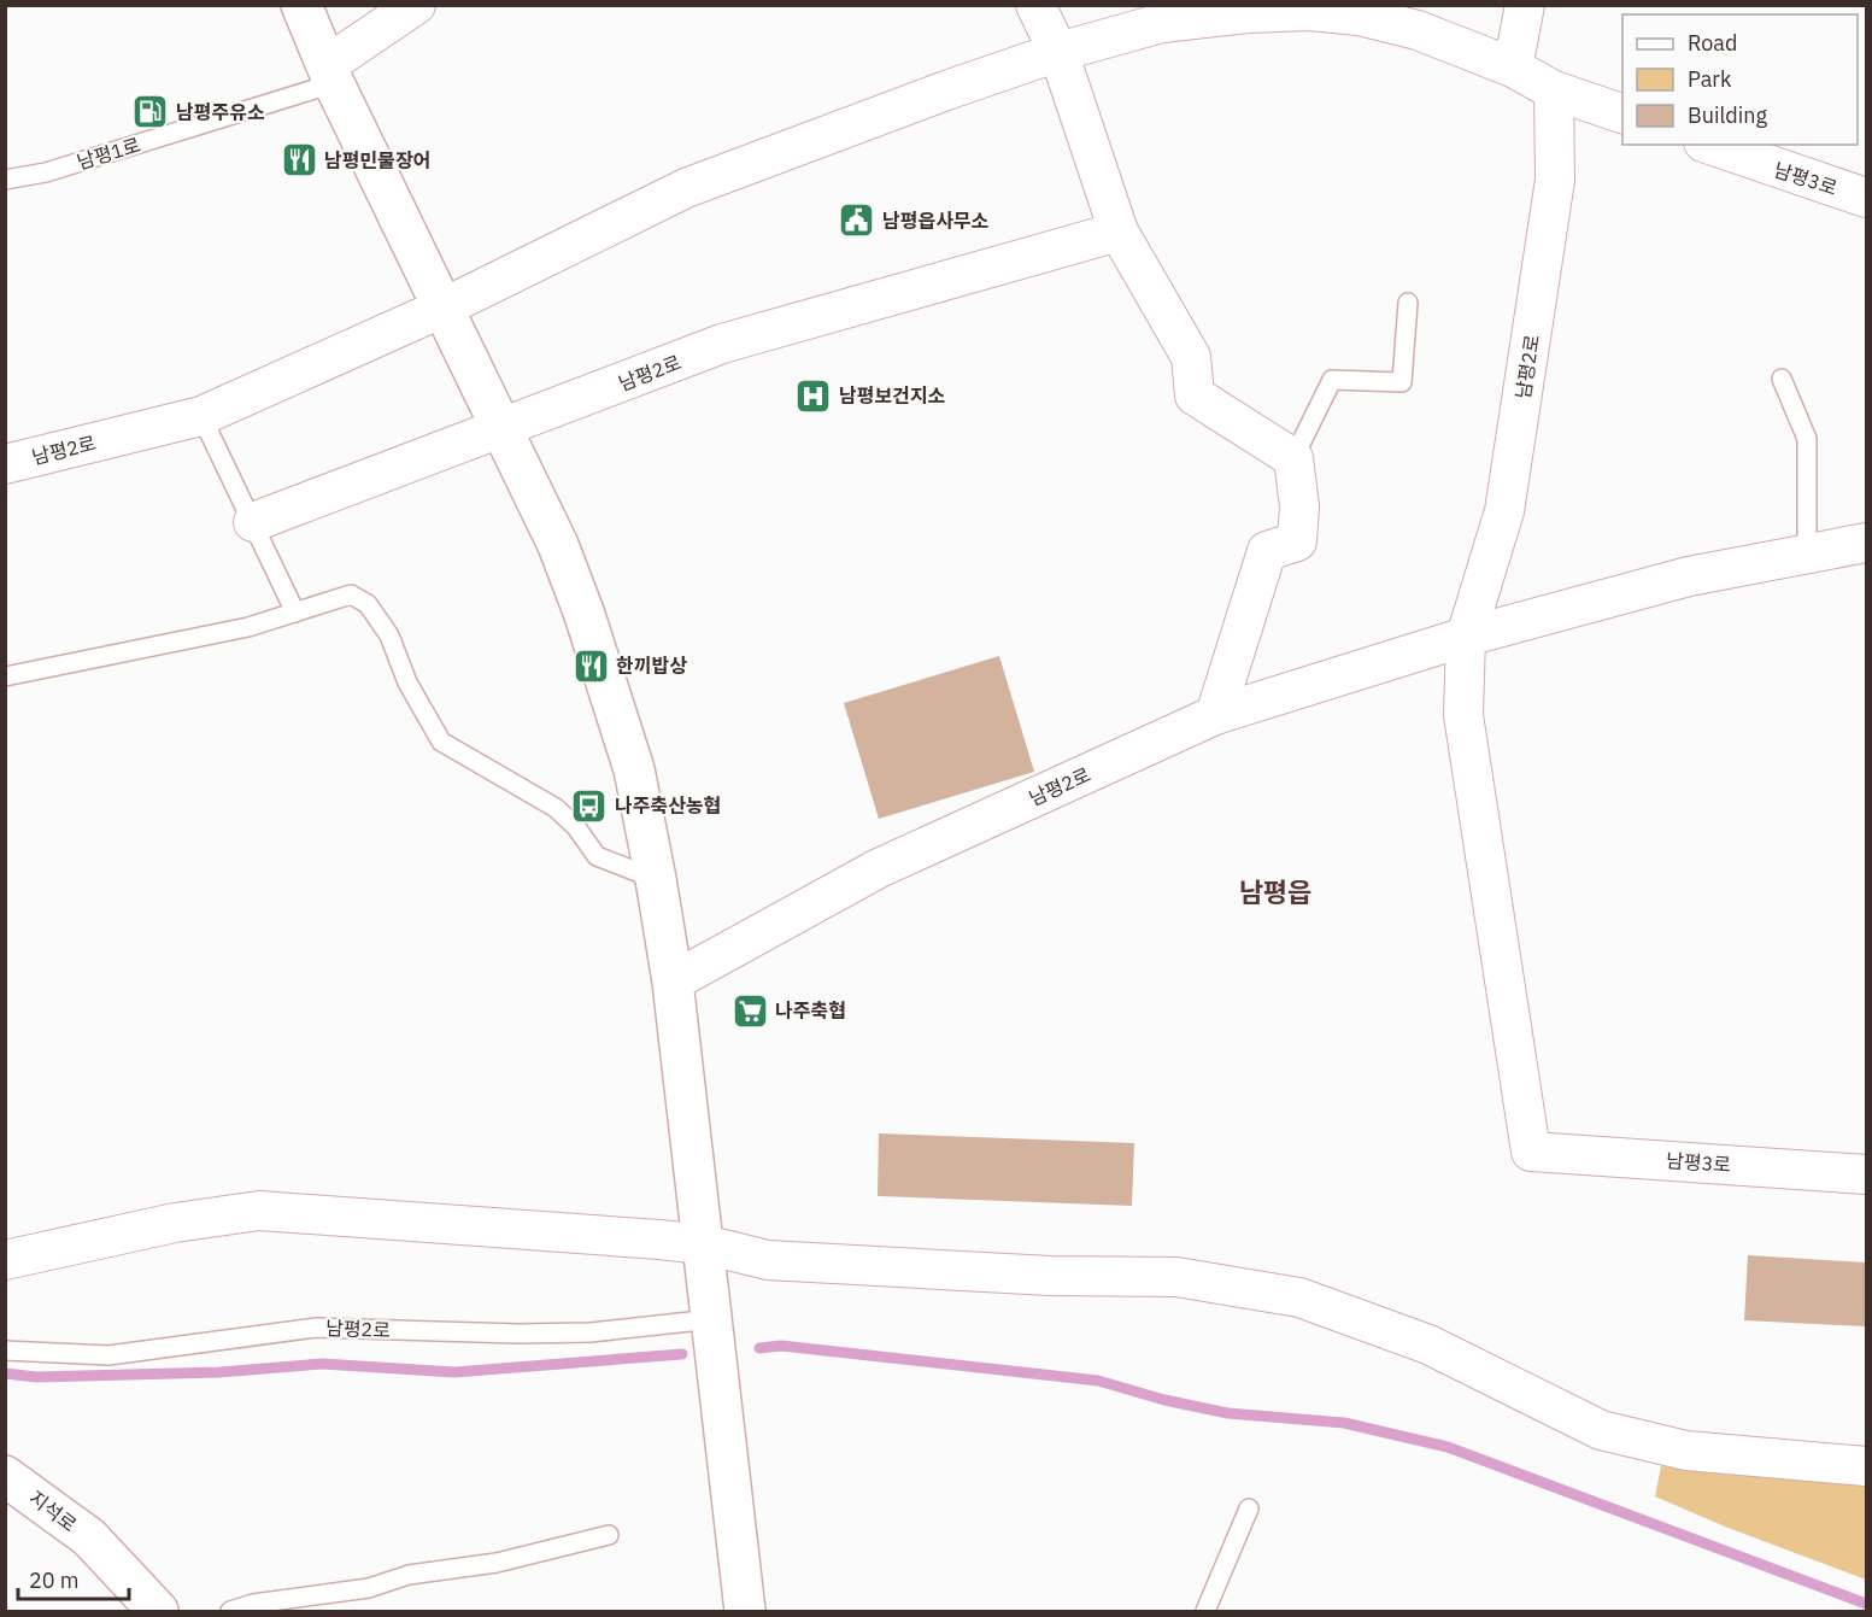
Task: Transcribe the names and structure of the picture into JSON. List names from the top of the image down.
{
  "streets": {
    "street": ["남평3로", "남평2로", "지석로"],
    "lane": ["남평1로"]
  },
  "crossings": [
    ["남평3로", "남평2로"]
  ],
  "districts": ["남평읍"],
  "places": {
    "fuel station": ["남평주유소"],
    "restaurant": ["남평민물장어", "한끼밥상"],
    "public building": ["남평읍사무소"],
    "hospital": ["남평보건지소"],
    "bus stop": ["나주축산농협"],
    "supermarket": ["나주축협"]
  },
  "legend": ["Road", "Park", "Building"],
  "scale_bar": "20 m"
}
